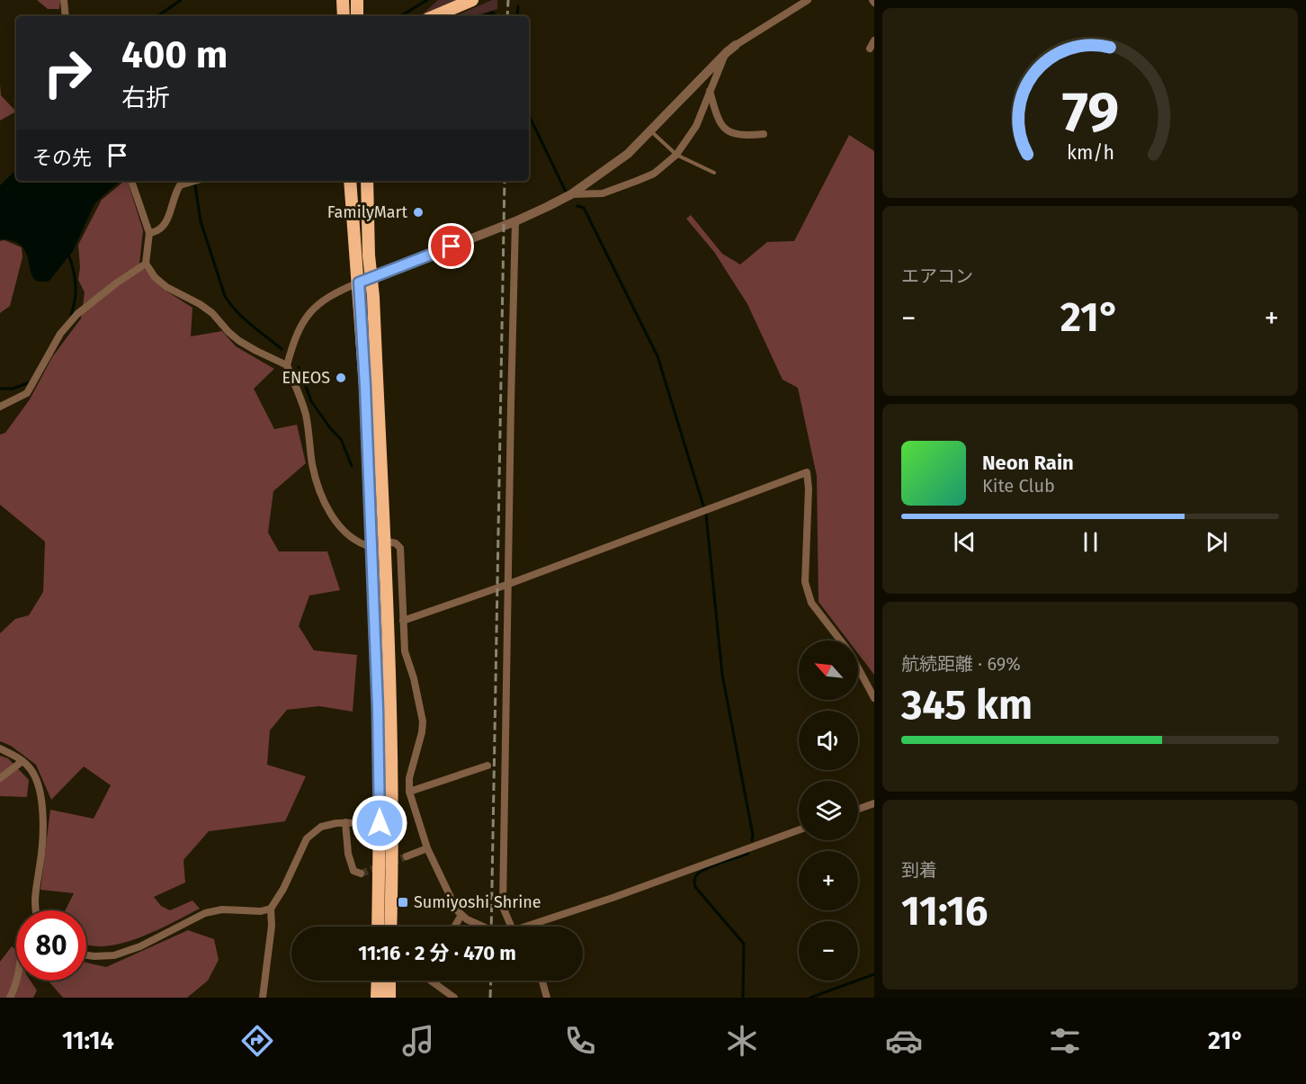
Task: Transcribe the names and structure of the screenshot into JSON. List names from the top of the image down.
{
  "places": {
    "other": ["FamilyMart", "ENEOS"],
    "transit": ["Sumiyoshi Shrine"]
  },
  "north": "top left",
  "page": {
    "turn": ["400 m", "右折"],
    "then": "その先",
    "tile": [
      "エアコン",
      ["航続距離 · 69%", "345 km"],
      ["到着", "11:16"]
    ],
    "heat": ["−", "21°", "+"],
    "song": ["Neon Rain", "Kite Club"],
    "map_buttons": ["+", "−"],
    "limit": "80",
    "trip": "11:16 · 2 分 · 470 m",
    "tabs": ["11:14", "21°"],
    "gauge": ["79", "km/h"]
  }
}
